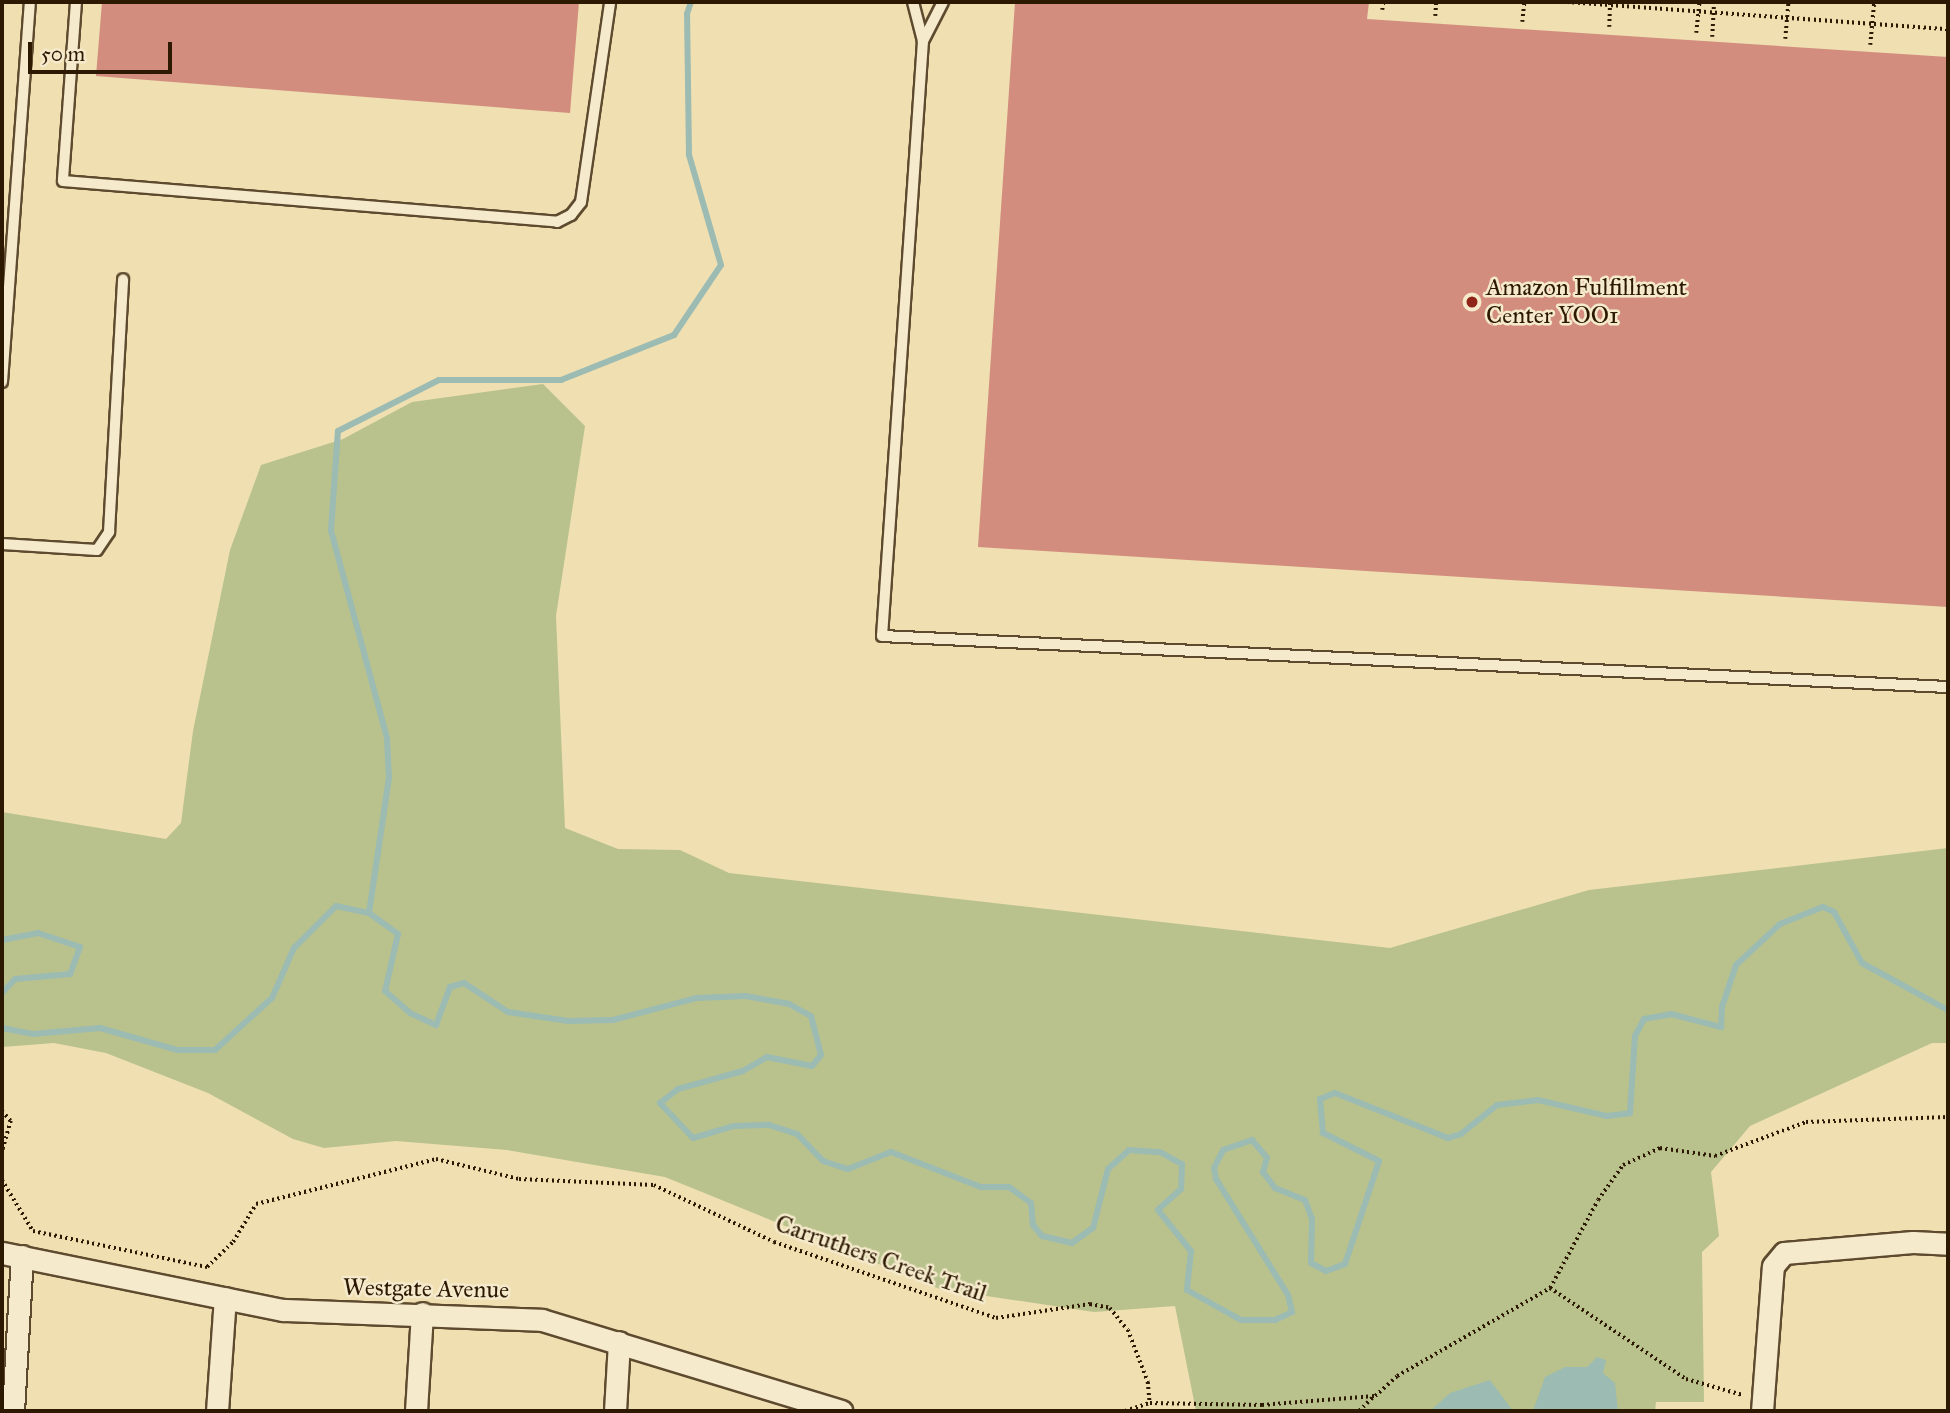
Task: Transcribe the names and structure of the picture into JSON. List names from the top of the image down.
{
  "streets": {
    "street": ["Westgate Avenue"],
    "path": ["Carruthers Creek Trail"]
  },
  "places": ["Amazon Fulfillment Center YOO1"],
  "scale_bar": "50 m"
}
